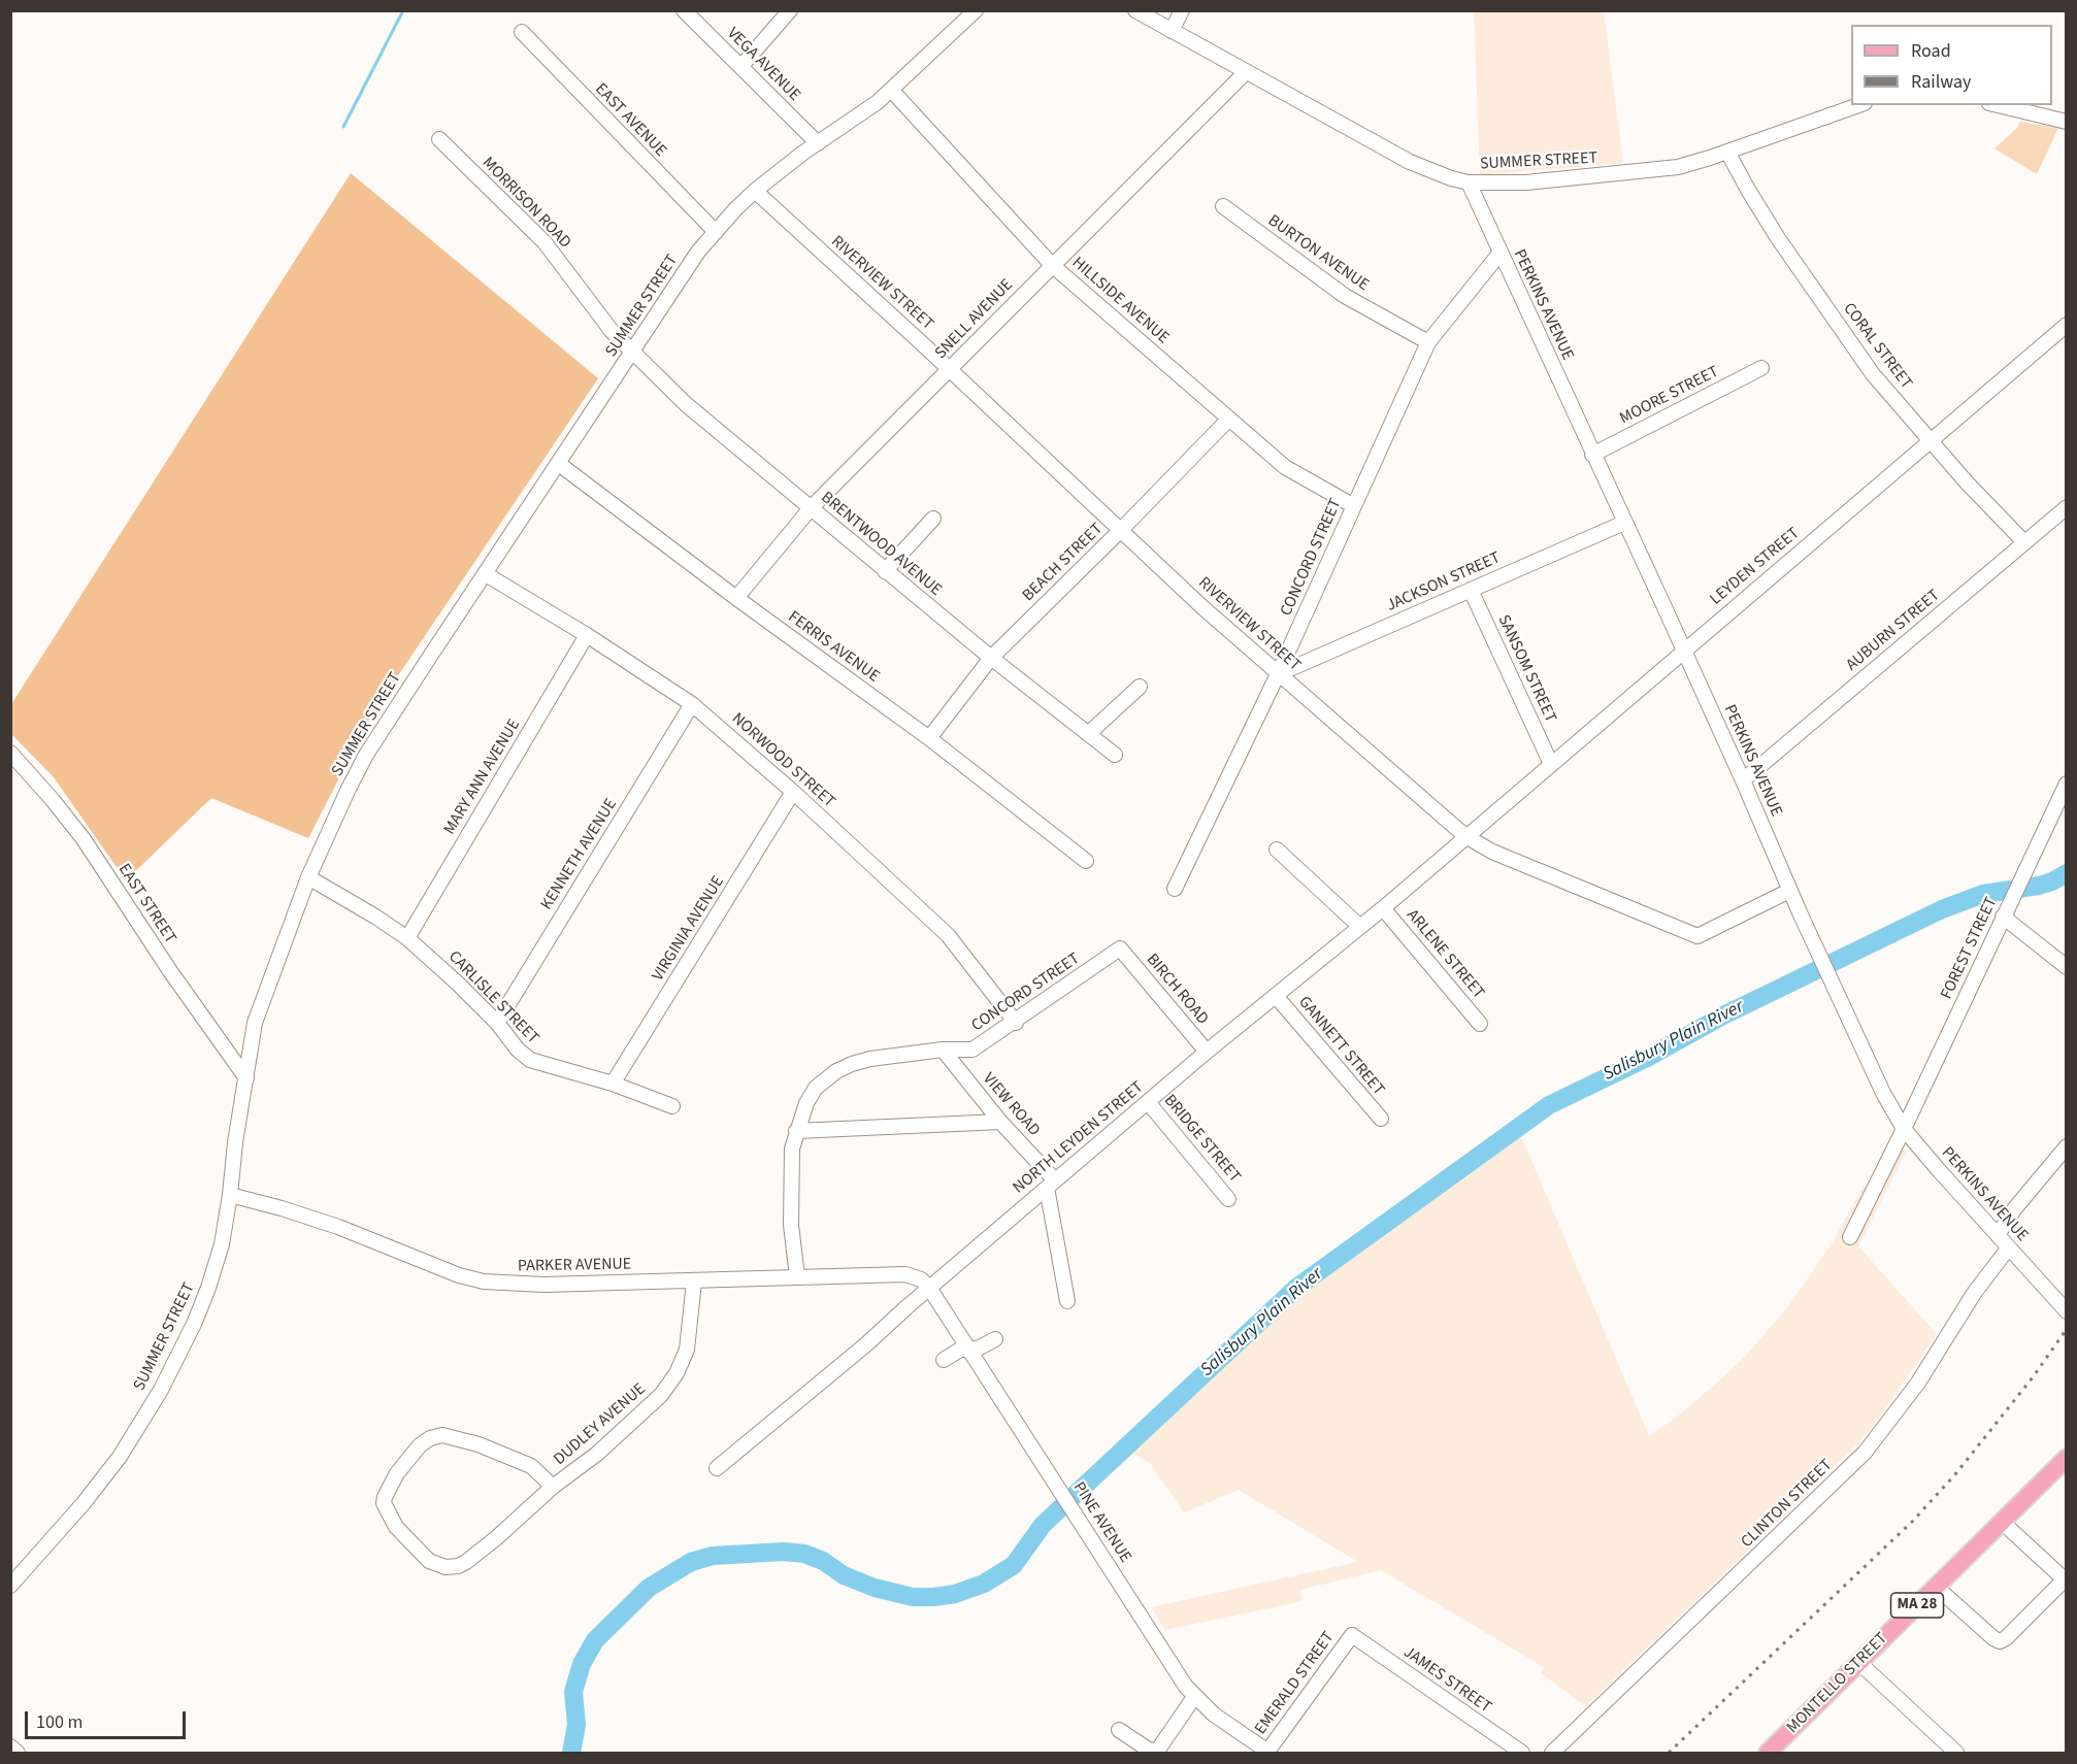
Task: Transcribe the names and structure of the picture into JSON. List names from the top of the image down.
{
  "streets": {
    "main road": ["MA 28", "MONTELLO STREET"],
    "street": [
      "VEGA AVENUE",
      "EAST AVENUE",
      "SUMMER STREET",
      "MORRISON ROAD",
      "BURTON AVENUE",
      "RIVERVIEW STREET",
      "HILLSIDE AVENUE",
      "PERKINS AVENUE",
      "SNELL AVENUE",
      "CORAL STREET",
      "MOORE STREET",
      "BRENTWOOD AVENUE",
      "CONCORD STREET",
      "BEACH STREET",
      "LEYDEN STREET",
      "JACKSON STREET",
      "AUBURN STREET",
      "FERRIS AVENUE",
      "SANSOM STREET",
      "NORWOOD STREET",
      "MARY ANN AVENUE",
      "KENNETH AVENUE",
      "EAST STREET",
      "VIRGINIA AVENUE",
      "FOREST STREET",
      "ARLENE STREET",
      "BIRCH ROAD",
      "CARLISLE STREET",
      "GANNETT STREET",
      "VIEW ROAD",
      "NORTH LEYDEN STREET",
      "BRIDGE STREET",
      "PARKER AVENUE",
      "DUDLEY AVENUE",
      "CLINTON STREET",
      "PINE AVENUE",
      "JAMES STREET",
      "EMERALD STREET"
    ]
  },
  "crossings": [
    ["VEGA AVENUE", "SUMMER STREET"],
    ["EAST AVENUE", "SUMMER STREET"],
    ["SUMMER STREET", "MORRISON ROAD"],
    ["SUMMER STREET", "RIVERVIEW STREET"],
    ["SUMMER STREET", "HILLSIDE AVENUE"],
    ["SUMMER STREET", "PERKINS AVENUE"],
    ["SUMMER STREET", "SNELL AVENUE"],
    ["SUMMER STREET", "CORAL STREET"],
    ["SUMMER STREET", "BRENTWOOD AVENUE"],
    ["SUMMER STREET", "FERRIS AVENUE"],
    ["SUMMER STREET", "NORWOOD STREET"],
    ["SUMMER STREET", "EAST STREET"],
    ["SUMMER STREET", "CARLISLE STREET"],
    ["SUMMER STREET", "PARKER AVENUE"],
    ["MORRISON ROAD", "BRENTWOOD AVENUE"],
    ["BURTON AVENUE", "CONCORD STREET"],
    ["RIVERVIEW STREET", "PERKINS AVENUE"],
    ["RIVERVIEW STREET", "SNELL AVENUE"],
    ["RIVERVIEW STREET", "CONCORD STREET"],
    ["RIVERVIEW STREET", "BEACH STREET"],
    ["RIVERVIEW STREET", "LEYDEN STREET"],
    ["RIVERVIEW STREET", "JACKSON STREET"],
    ["RIVERVIEW STREET", "NORTH LEYDEN STREET"],
    ["HILLSIDE AVENUE", "SNELL AVENUE"],
    ["HILLSIDE AVENUE", "CONCORD STREET"],
    ["HILLSIDE AVENUE", "BEACH STREET"],
    ["PERKINS AVENUE", "MOORE STREET"],
    ["PERKINS AVENUE", "CONCORD STREET"],
    ["PERKINS AVENUE", "LEYDEN STREET"],
    ["PERKINS AVENUE", "JACKSON STREET"],
    ["PERKINS AVENUE", "AUBURN STREET"],
    ["PERKINS AVENUE", "FOREST STREET"],
    ["PERKINS AVENUE", "CLINTON STREET"],
    ["SNELL AVENUE", "BRENTWOOD AVENUE"],
    ["SNELL AVENUE", "FERRIS AVENUE"],
    ["CORAL STREET", "LEYDEN STREET"],
    ["CORAL STREET", "AUBURN STREET"],
    ["BRENTWOOD AVENUE", "BEACH STREET"],
    ["CONCORD STREET", "JACKSON STREET"],
    ["CONCORD STREET", "NORWOOD STREET"],
    ["CONCORD STREET", "BIRCH ROAD"],
    ["CONCORD STREET", "VIEW ROAD"],
    ["CONCORD STREET", "PARKER AVENUE"],
    ["BEACH STREET", "FERRIS AVENUE"],
    ["LEYDEN STREET", "SANSOM STREET"],
    ["LEYDEN STREET", "NORTH LEYDEN STREET"],
    ["JACKSON STREET", "SANSOM STREET"],
    ["NORWOOD STREET", "MARY ANN AVENUE"],
    ["NORWOOD STREET", "KENNETH AVENUE"],
    ["NORWOOD STREET", "VIRGINIA AVENUE"],
    ["MARY ANN AVENUE", "CARLISLE STREET"],
    ["KENNETH AVENUE", "CARLISLE STREET"],
    ["VIRGINIA AVENUE", "CARLISLE STREET"],
    ["ARLENE STREET", "NORTH LEYDEN STREET"],
    ["BIRCH ROAD", "NORTH LEYDEN STREET"],
    ["GANNETT STREET", "NORTH LEYDEN STREET"],
    ["VIEW ROAD", "NORTH LEYDEN STREET"],
    ["NORTH LEYDEN STREET", "BRIDGE STREET"],
    ["NORTH LEYDEN STREET", "PARKER AVENUE"],
    ["NORTH LEYDEN STREET", "PINE AVENUE"],
    ["PARKER AVENUE", "DUDLEY AVENUE"],
    ["PARKER AVENUE", "PINE AVENUE"],
    ["PINE AVENUE", "EMERALD STREET"],
    ["JAMES STREET", "EMERALD STREET"]
  ],
  "water": ["Salisbury Plain River"],
  "legend": ["Road", "Railway"],
  "scale_bar": "100 m"
}
